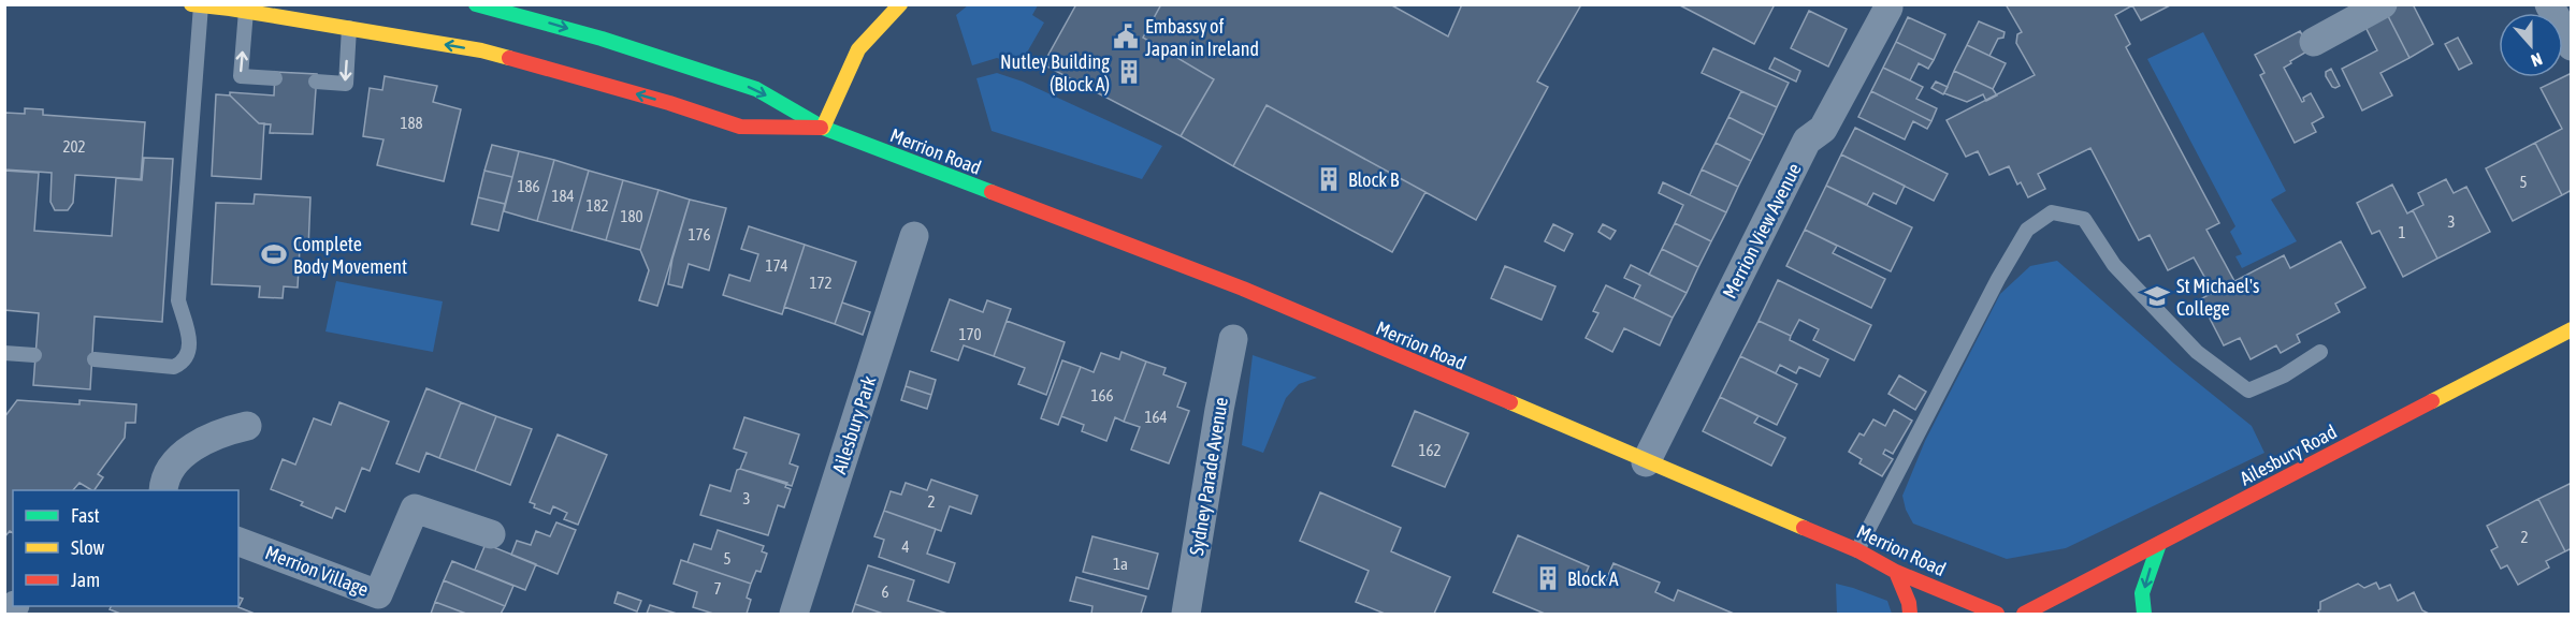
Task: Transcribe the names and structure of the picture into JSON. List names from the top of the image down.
{
  "streets": {
    "main road": ["Merrion Road", "Ailesbury Road"],
    "street": [
      "Merrion View Avenue",
      "Ailesbury Park",
      "Sydney Parade Avenue",
      "Merrion Village"
    ]
  },
  "crossings": [
    ["Merrion Road", "Merrion View Avenue"]
  ],
  "places": {
    "public building": ["Embassy of Japan in Ireland"],
    "building": ["Nutley Building (Block A)", "Block B", "Block A"],
    "sports": ["Complete Body Movement"],
    "school or university": ["St Michael's College"]
  },
  "house_numbers": [
    "188",
    "202",
    "5",
    "186",
    "184",
    "182",
    "180",
    "3",
    "1",
    "176",
    "174",
    "172",
    "170",
    "166",
    "164",
    "162",
    "3",
    "2",
    "2",
    "4",
    "5",
    "1a",
    "7",
    "6"
  ],
  "legend": ["Fast", "Slow", "Jam"],
  "north": "bottom"
}
